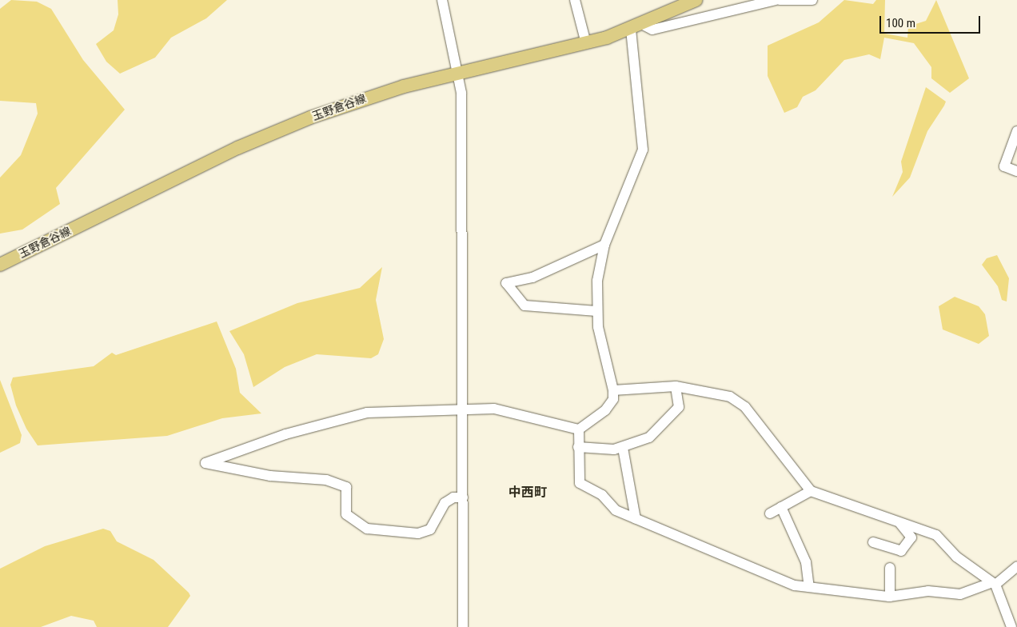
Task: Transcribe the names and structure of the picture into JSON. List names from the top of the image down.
{
  "streets": {
    "main road": ["玉野倉谷線"]
  },
  "districts": ["中西町"],
  "scale_bar": "100 m"
}
